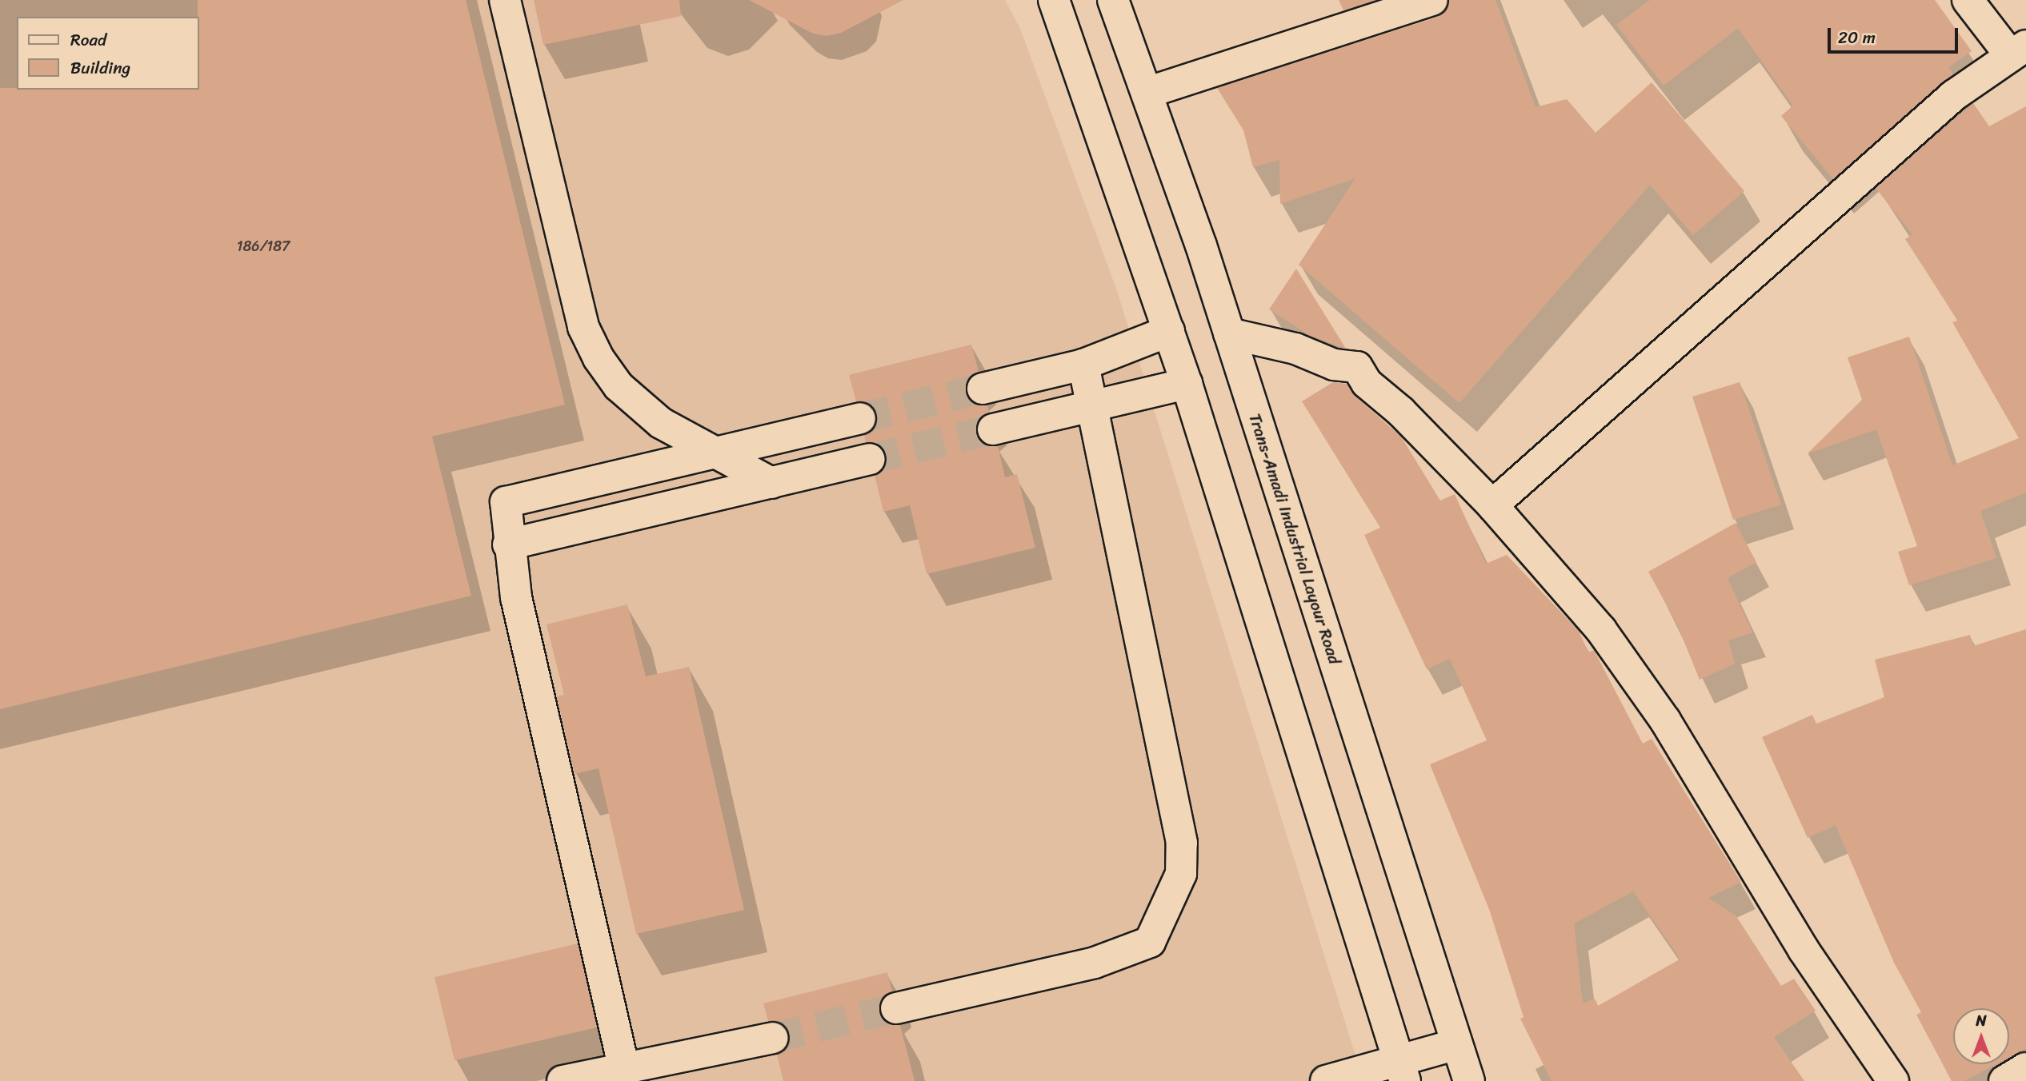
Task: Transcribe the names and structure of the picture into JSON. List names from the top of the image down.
{
  "streets": {
    "main road": ["Trans-Amadi Industrial Layour Road"]
  },
  "house_numbers": ["186/187"],
  "legend": ["Road", "Building"],
  "scale_bar": "20 m",
  "north": "top"
}
